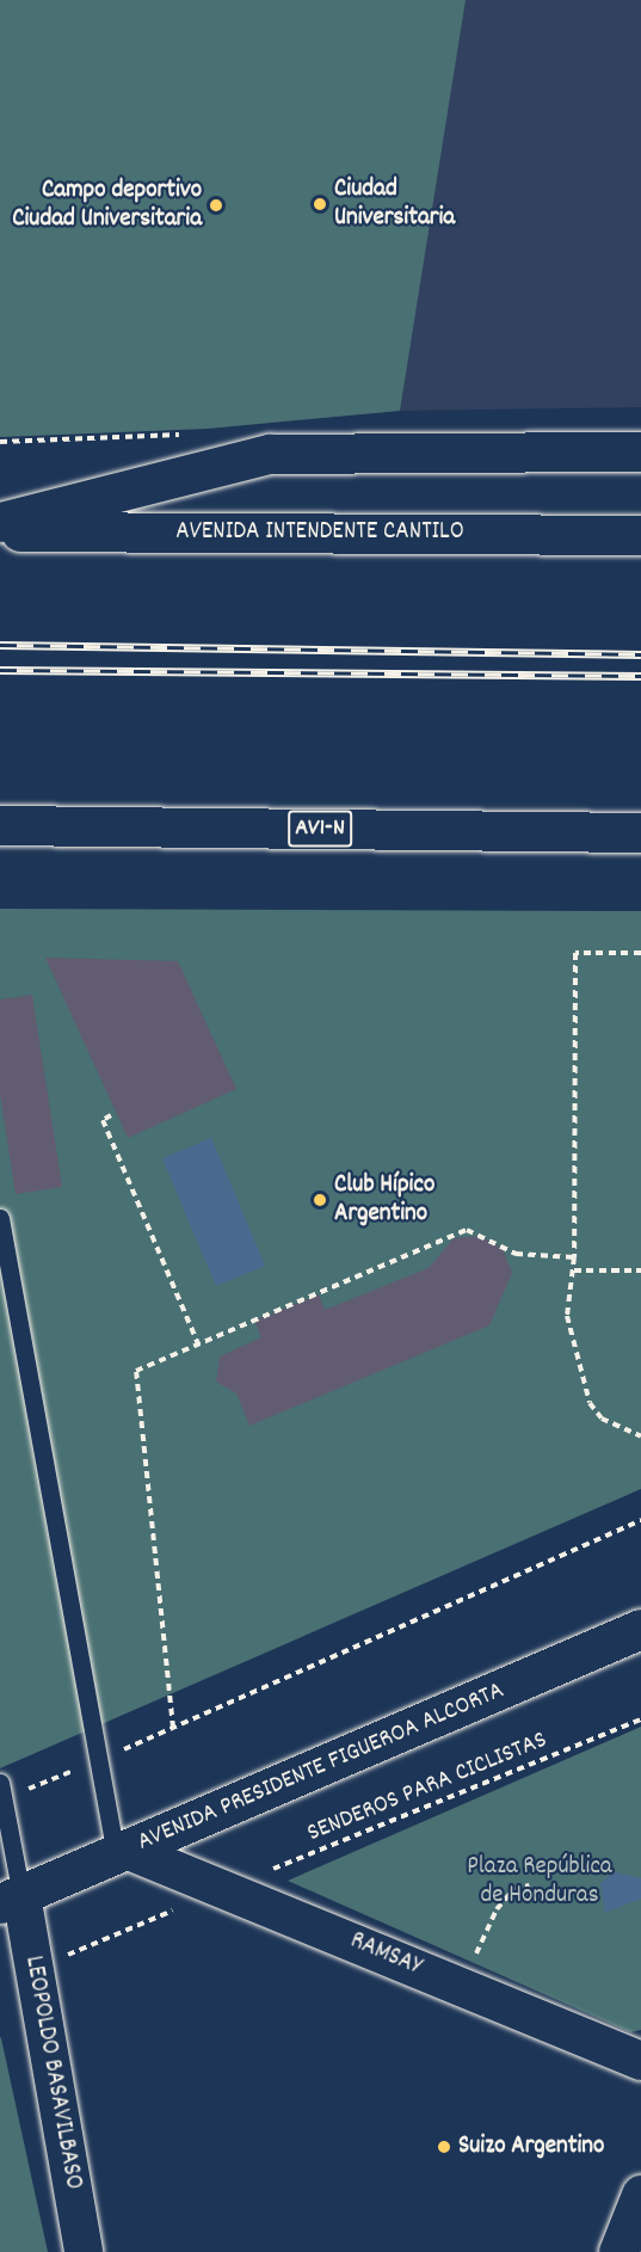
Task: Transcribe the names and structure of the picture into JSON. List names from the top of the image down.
{
  "streets": {
    "main road": ["AVENIDA INTENDENTE CANTILO", "AV1-N", "AVENIDA PRESIDENTE FIGUEROA ALCORTA"],
    "street": ["RAMSAY", "LEOPOLDO BASAVILBASO"],
    "path": ["SENDEROS PARA CICLISTAS"]
  },
  "crossings": [
    ["AVENIDA PRESIDENTE FIGUEROA ALCORTA", "RAMSAY"],
    ["AVENIDA PRESIDENTE FIGUEROA ALCORTA", "LEOPOLDO BASAVILBASO"],
    ["SENDEROS PARA CICLISTAS", "RAMSAY"],
    ["SENDEROS PARA CICLISTAS", "LEOPOLDO BASAVILBASO"]
  ],
  "parks": ["Plaza República de Honduras"],
  "places": [
    "Ciudad Universitaria",
    "Campo deportivo Ciudad Universitaria",
    "Club Hípico Argentino",
    "Suizo Argentino"
  ]
}
